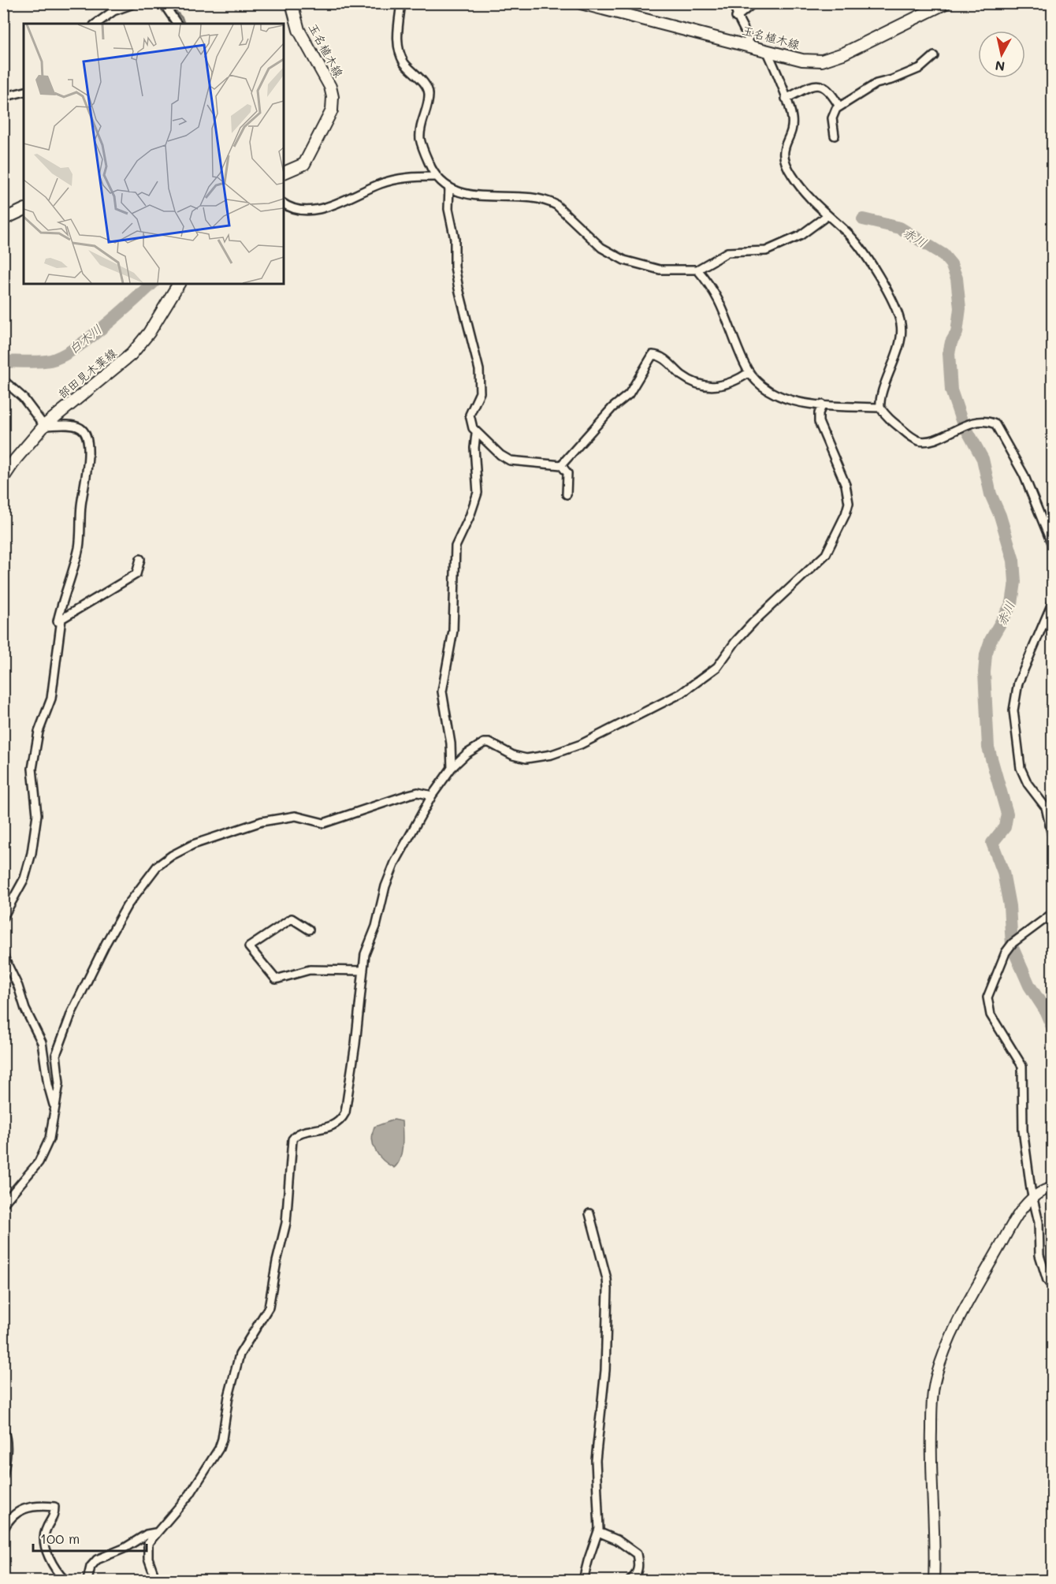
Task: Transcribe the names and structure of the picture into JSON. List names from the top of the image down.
{
  "streets": {
    "main road": ["玉名植木線", "部田見木葉線"]
  },
  "water": ["赤川", "白木川"],
  "scale_bar": "100 m",
  "north": "bottom"
}
